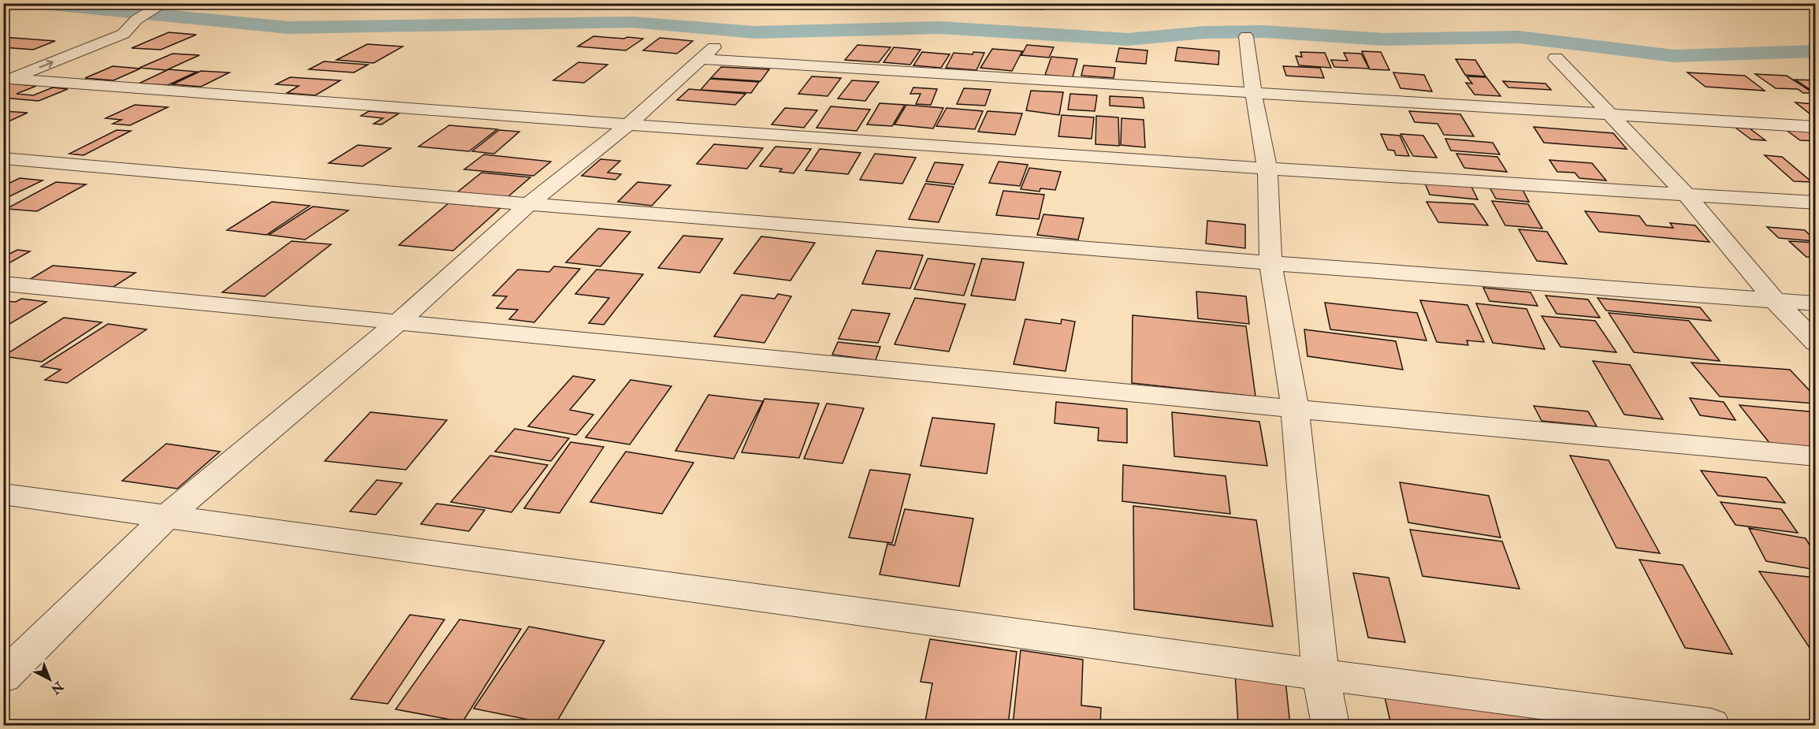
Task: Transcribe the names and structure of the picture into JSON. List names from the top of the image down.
{
  "north": "bottom right"
}
